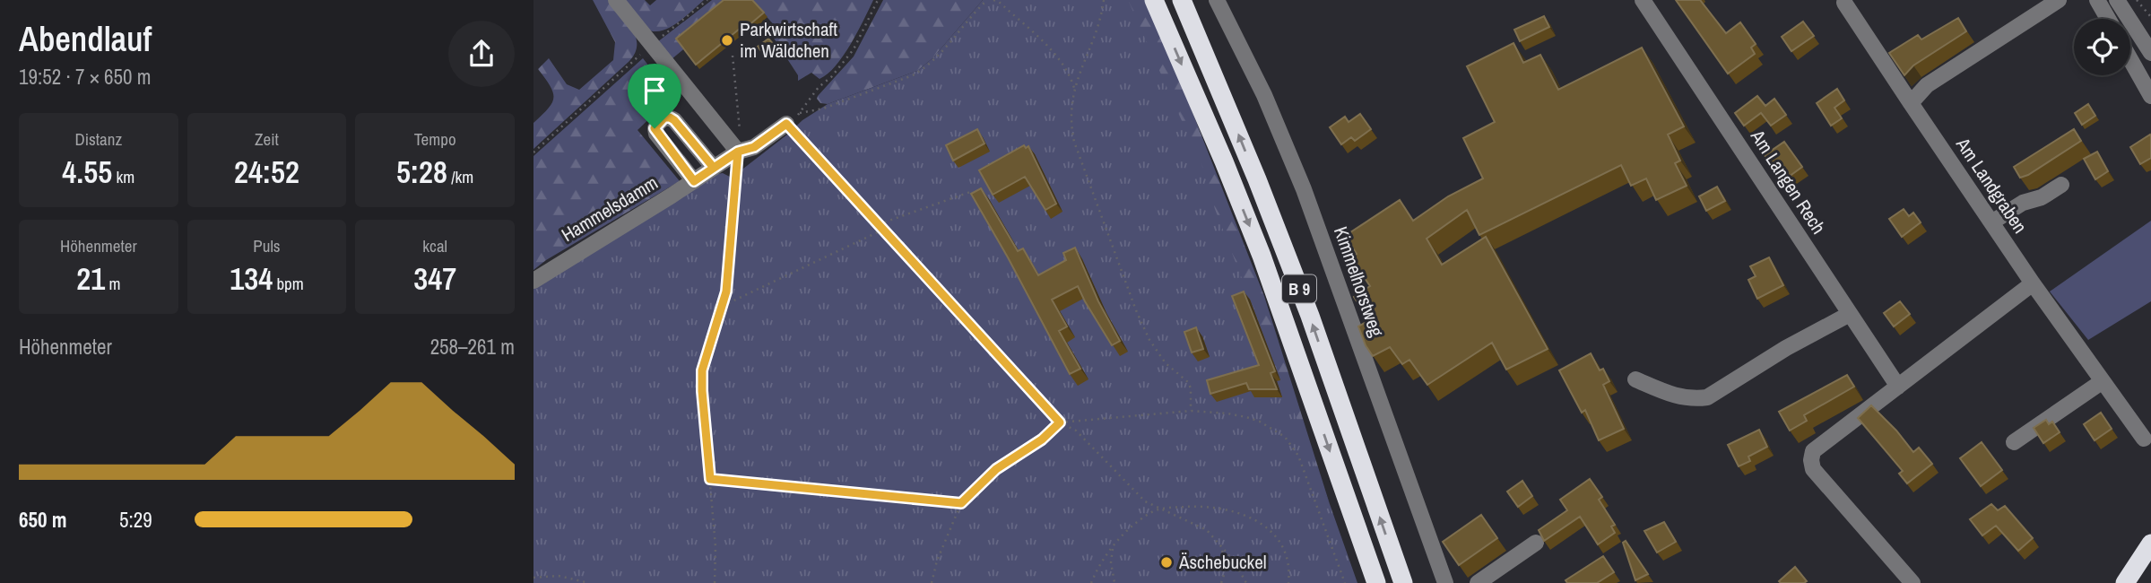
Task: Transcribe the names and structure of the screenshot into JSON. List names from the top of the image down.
{
  "streets": {
    "highway": ["B 9"],
    "street": [
      "Am Langen Rech",
      "Am Landgraben",
      "Hammelsdamm",
      "Kimmelhorstweg"
    ]
  },
  "places": ["Parkwirtschaft im Wäldchen", "Äschebuckel"],
  "page": {
    "heading": ["Abendlauf", "19:52 · 7 × 650 m"],
    "stats": [
      ["Distanz", "4.55 km"],
      ["Zeit", "24:52"],
      ["Tempo", "5:28 /km"],
      ["Höhenmeter", "21 m"],
      ["Puls", "134 bpm"],
      ["kcal", "347"]
    ],
    "chart": ["Höhenmeter", "258–261 m"],
    "list": [
      {
        "name": "650 m",
        "note": "5:29"
      }
    ]
  }
}
